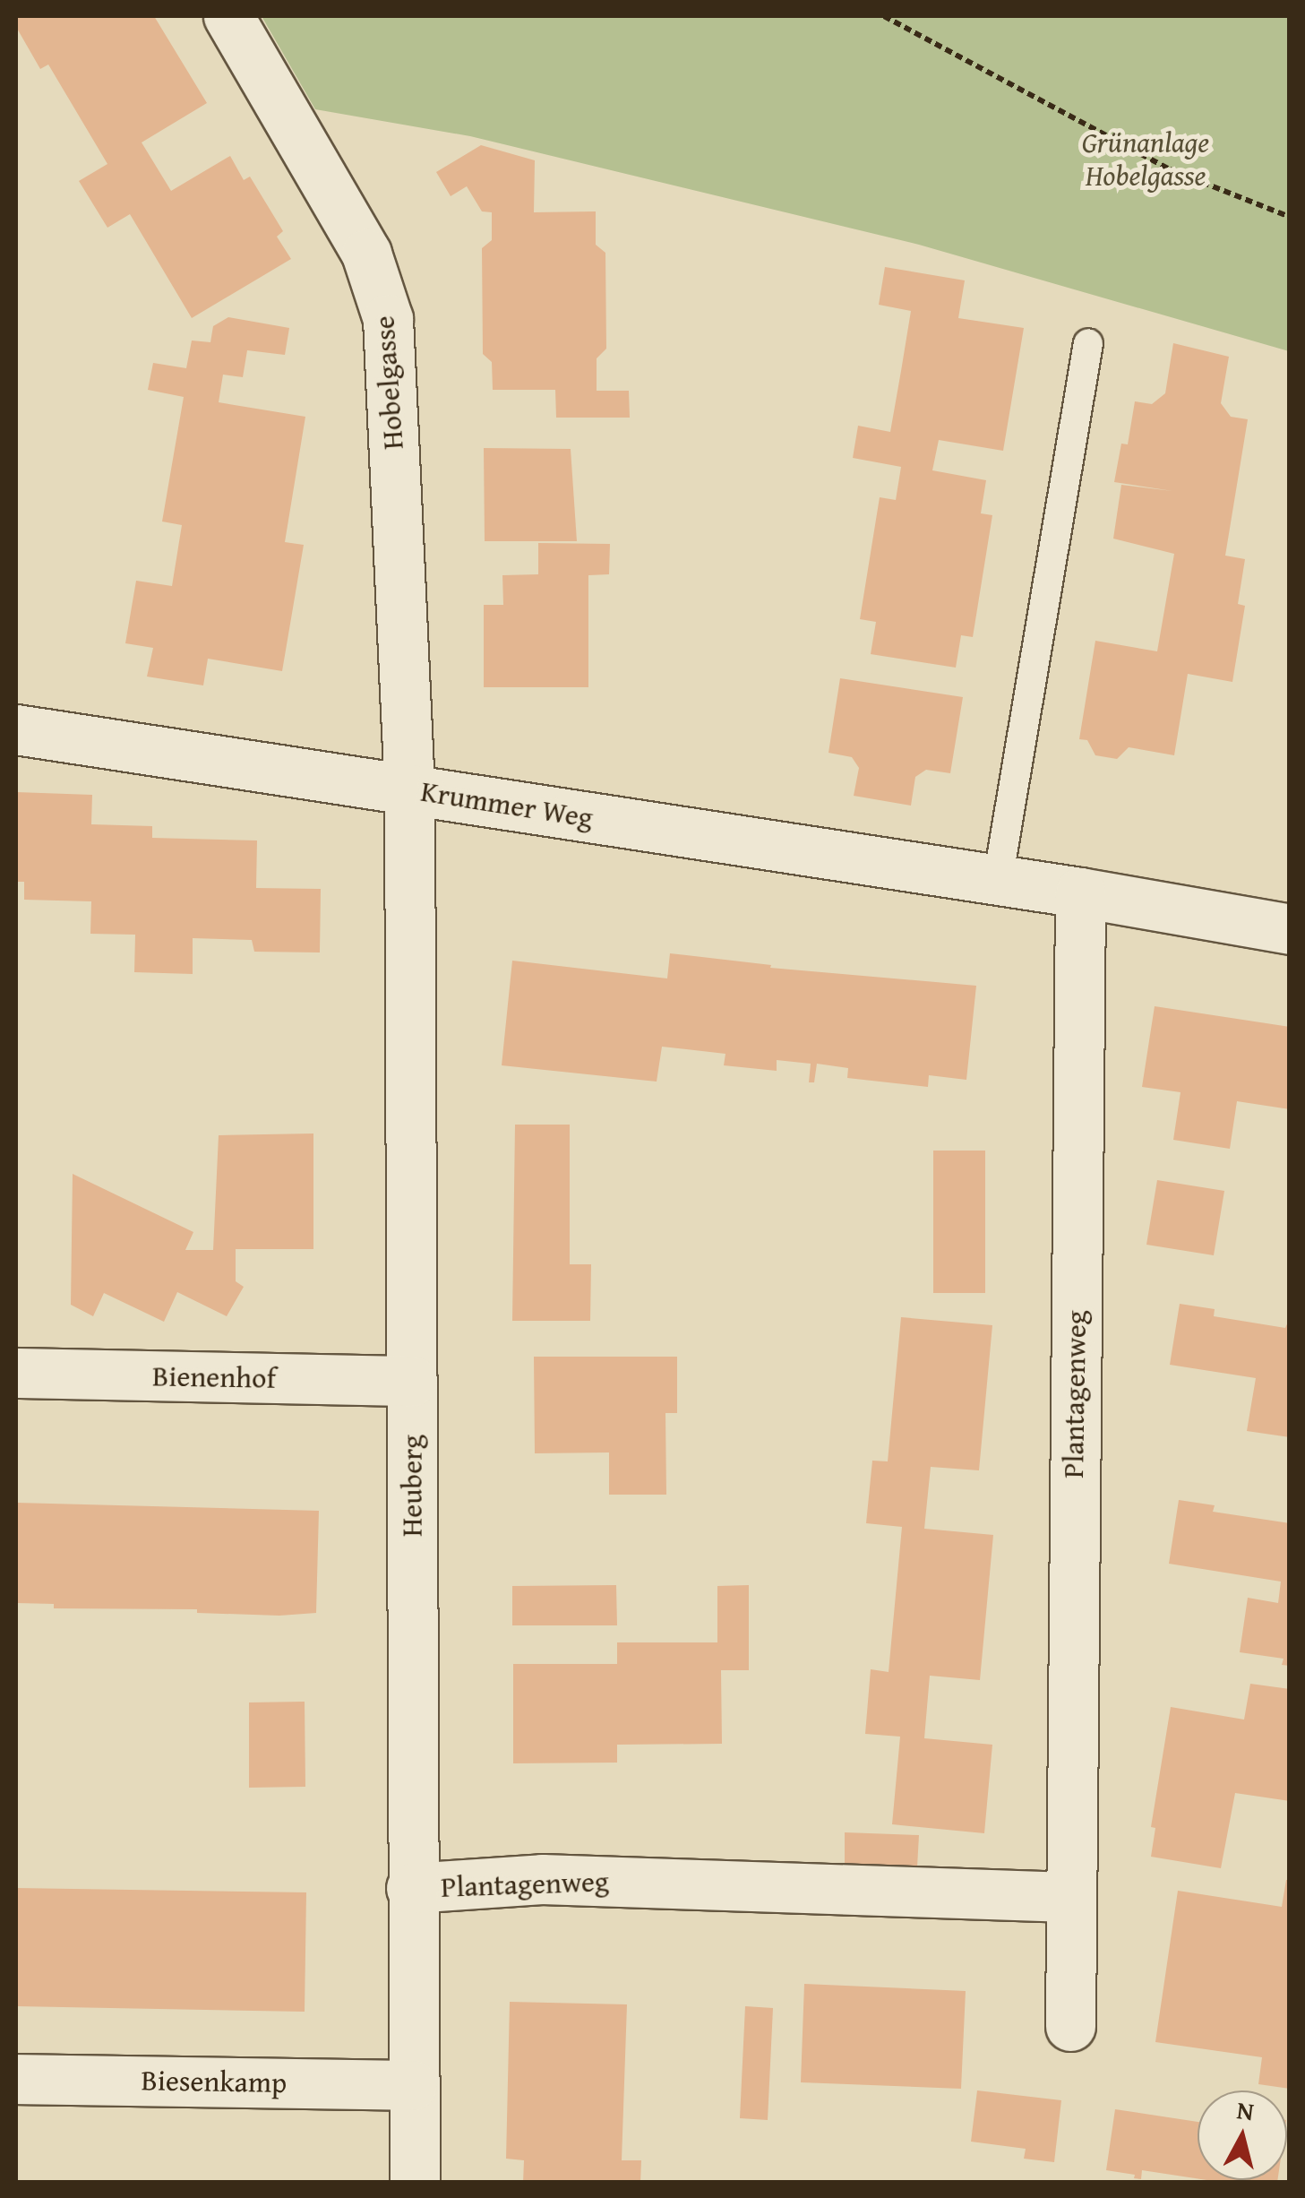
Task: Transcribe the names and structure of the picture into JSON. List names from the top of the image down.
{
  "streets": {
    "street": [
      "Hobelgasse",
      "Krummer Weg",
      "Bienenhof",
      "Plantagenweg",
      "Heuberg",
      "Biesenkamp"
    ]
  },
  "crossings": [
    ["Hobelgasse", "Krummer Weg"],
    ["Hobelgasse", "Heuberg"],
    ["Krummer Weg", "Plantagenweg"],
    ["Krummer Weg", "Heuberg"],
    ["Bienenhof", "Heuberg"],
    ["Plantagenweg", "Heuberg"],
    ["Heuberg", "Biesenkamp"]
  ],
  "parks": ["Grünanlage Hobelgasse"],
  "north": "top"
}
